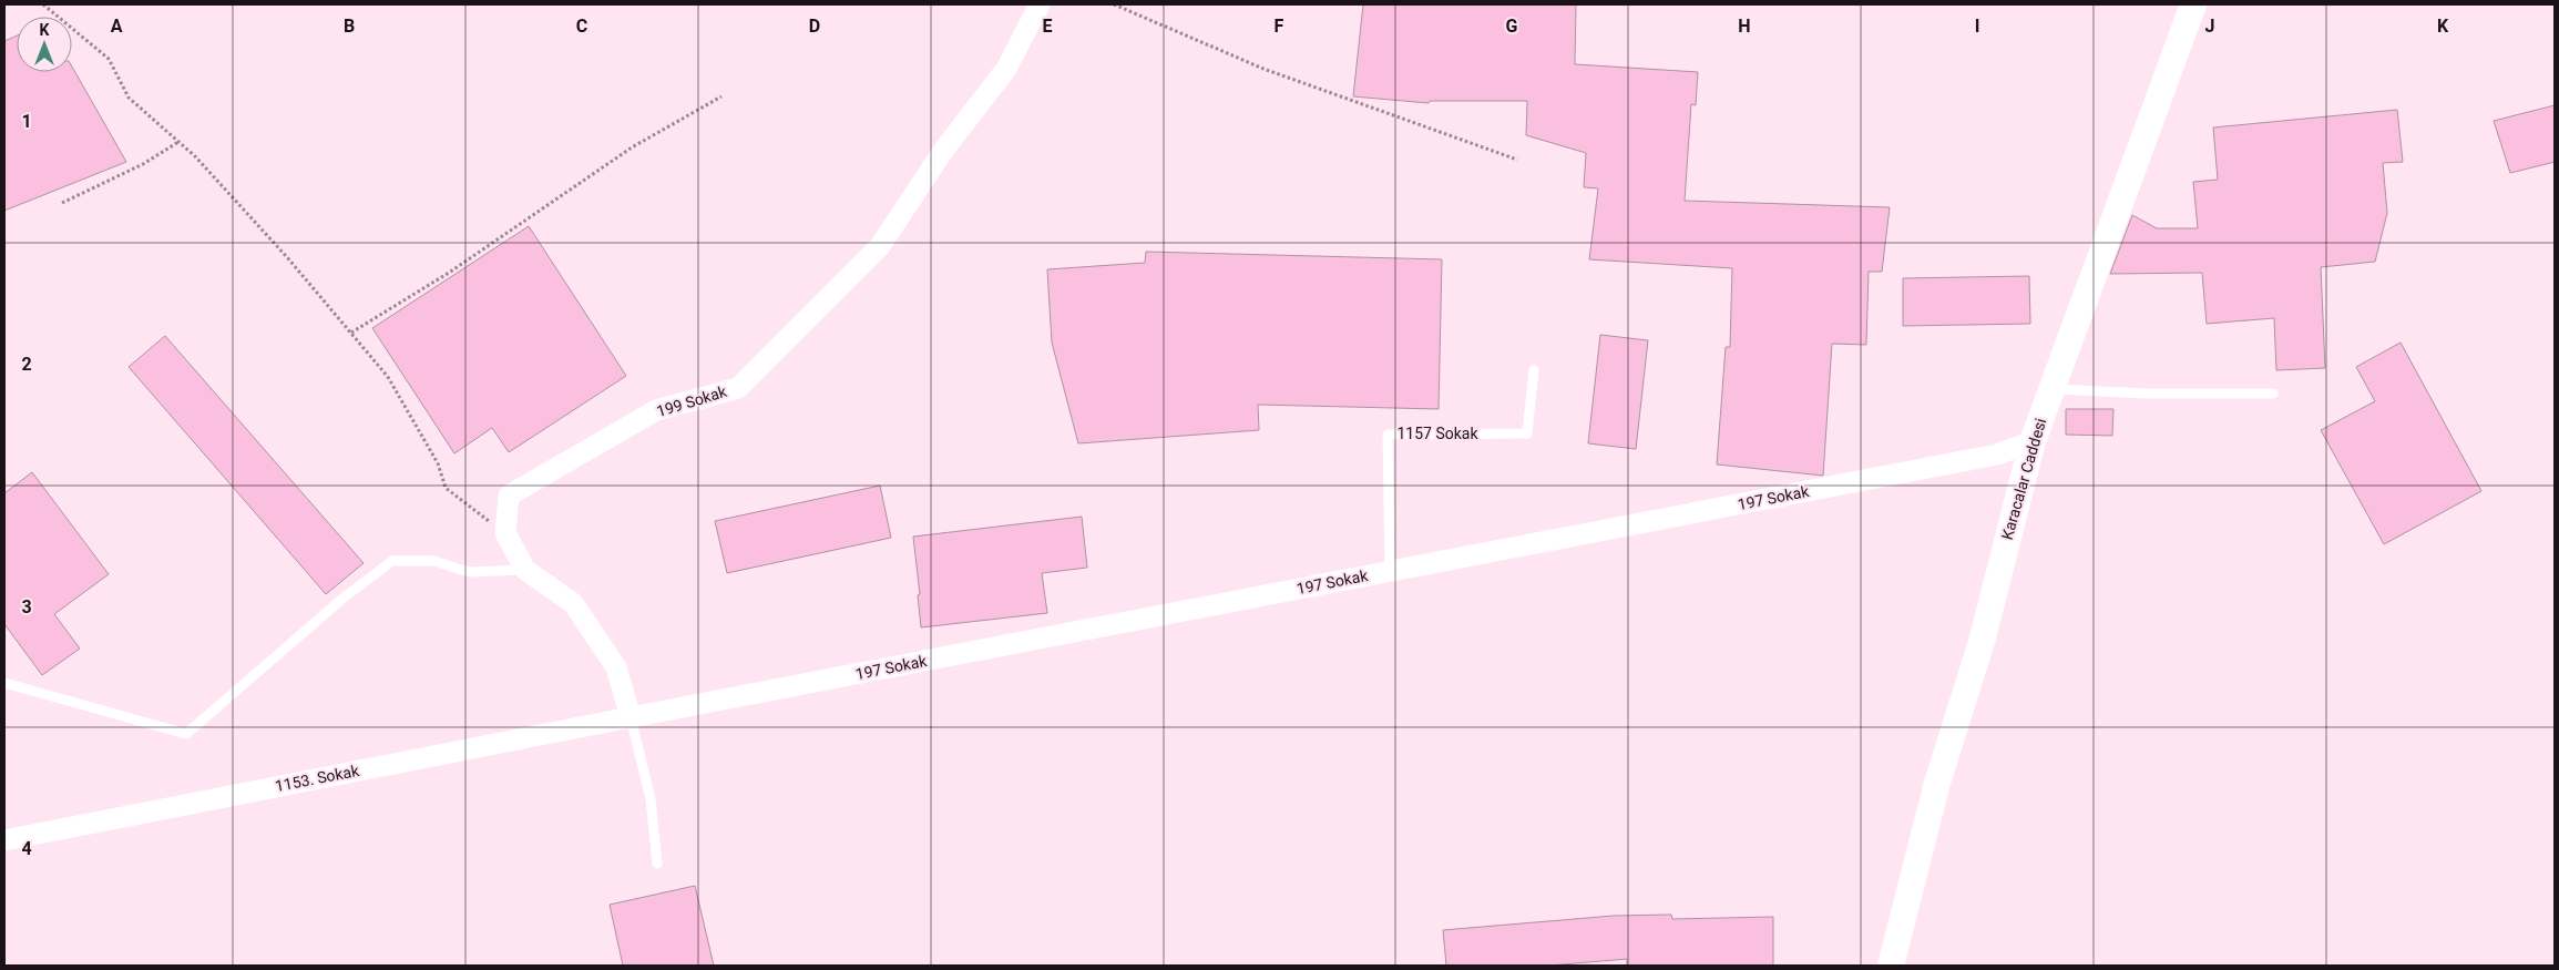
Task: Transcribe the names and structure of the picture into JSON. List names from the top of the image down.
{
  "streets": {
    "street": [
      "199 Sokak",
      "Karacalar Caddesi",
      "197 Sokak",
      "1153. Sokak"
    ],
    "lane": ["1157 Sokak"]
  },
  "crossings": [
    ["1157 Sokak", "197 Sokak"],
    ["Karacalar Caddesi", "197 Sokak"],
    ["197 Sokak", "1153. Sokak"]
  ],
  "north": "top",
  "grid": {
    "columns": [
      "A",
      "B",
      "C",
      "D",
      "E",
      "F",
      "G",
      "H",
      "I",
      "J",
      "K"
    ],
    "rows": [
      "1",
      "2",
      "3",
      "4"
    ]
  }
}
